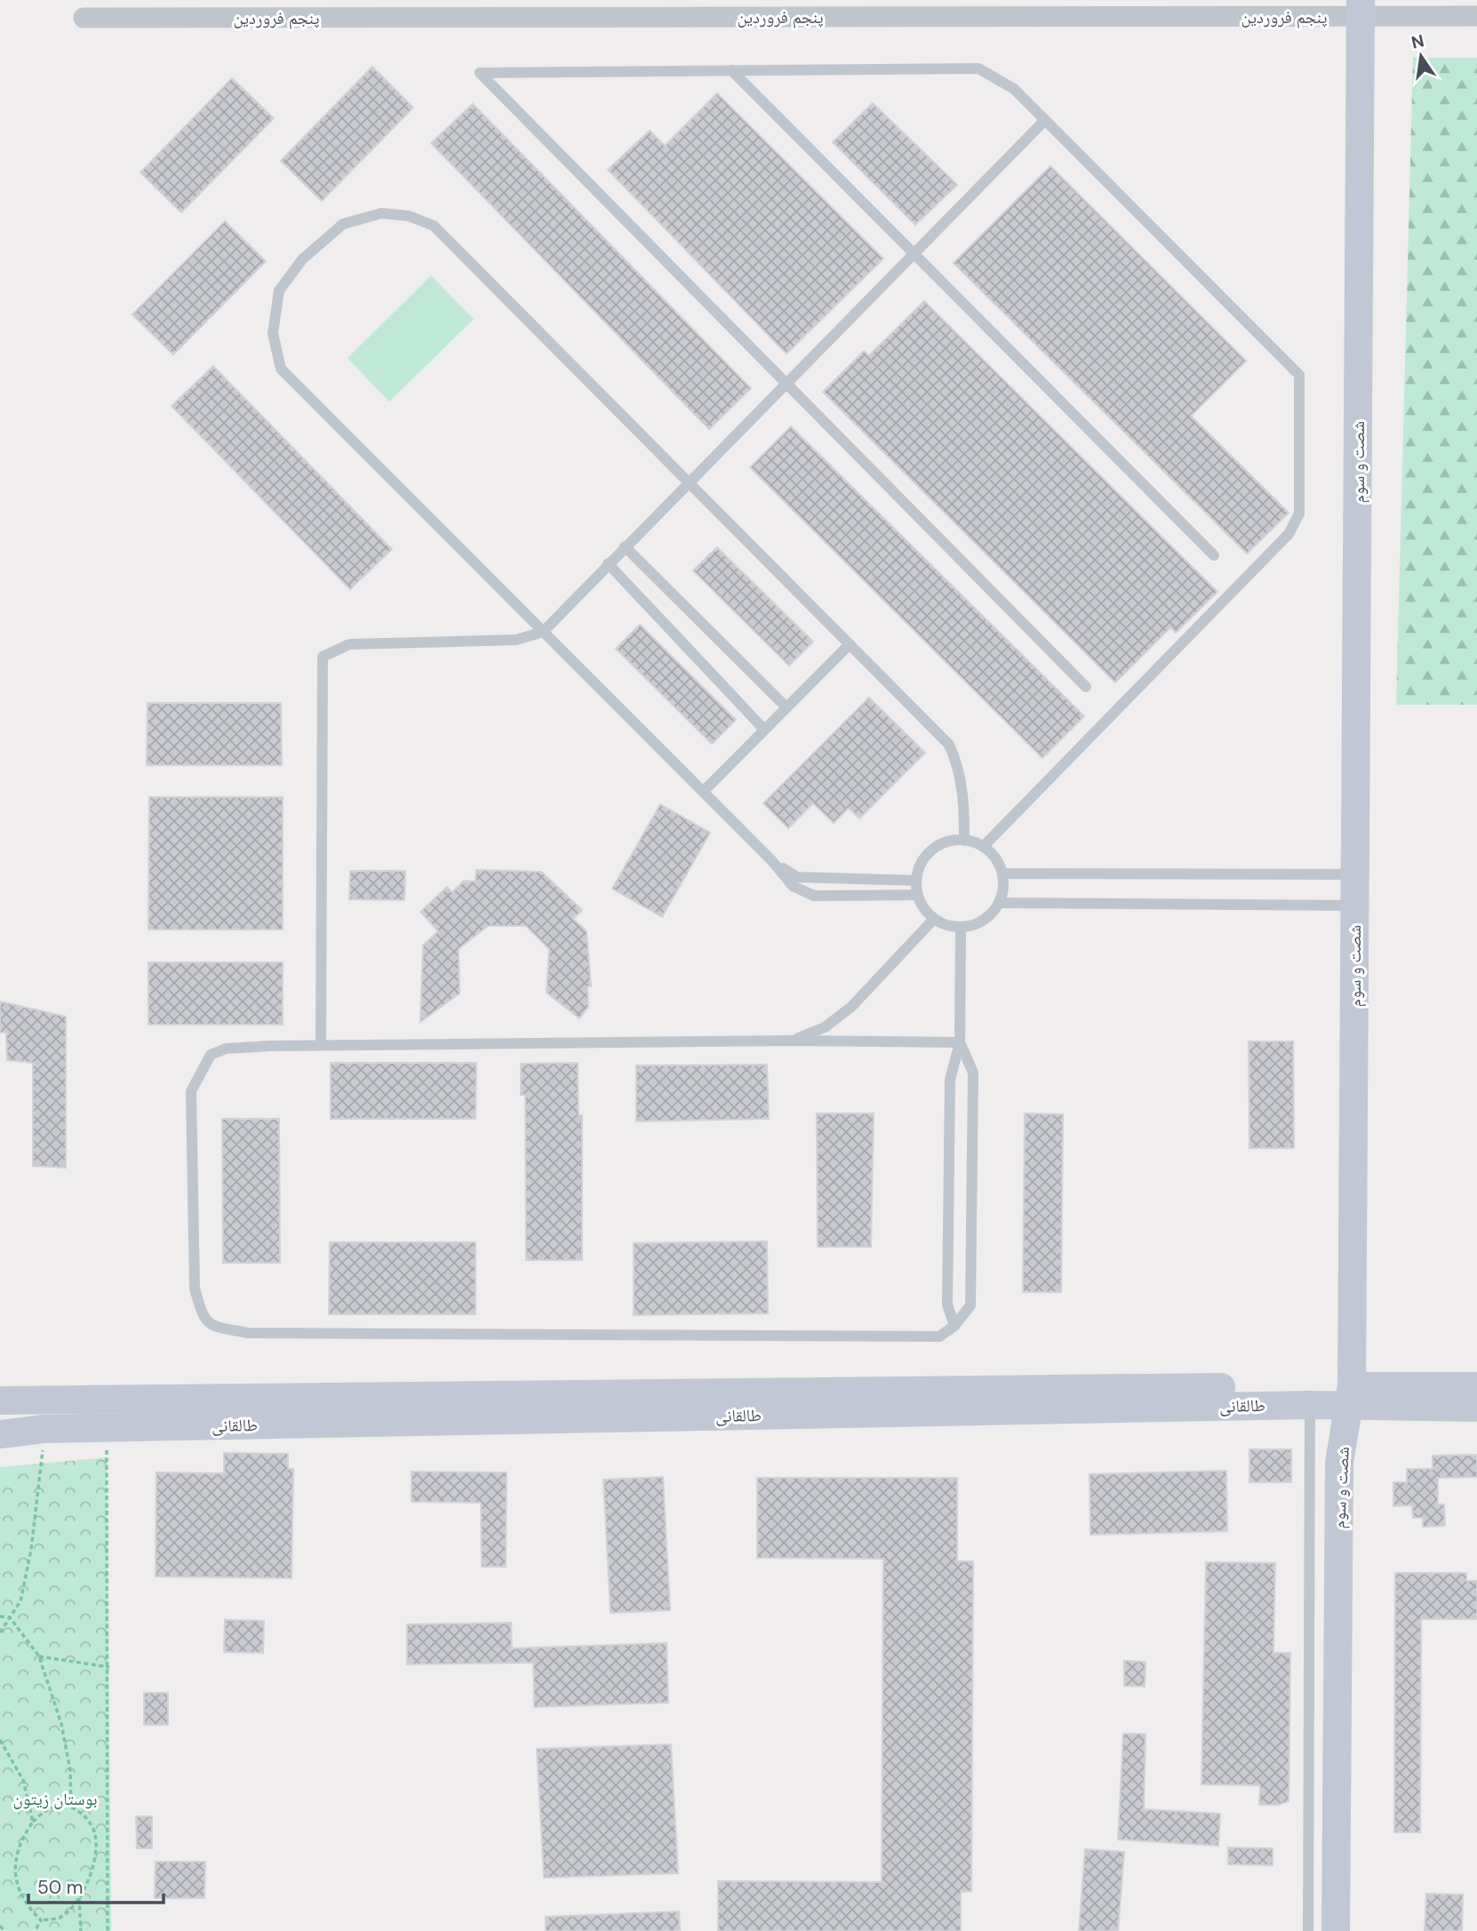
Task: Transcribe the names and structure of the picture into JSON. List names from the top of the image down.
{
  "streets": {
    "street": ["پنجم فروردین", "شصت و سوم", "طالقانی"]
  },
  "crossings": [
    ["پنجم فروردین", "شصت و سوم"],
    ["شصت و سوم", "طالقانی"]
  ],
  "parks": ["بوستان زیتون"],
  "scale_bar": "50 m",
  "north": "top"
}
